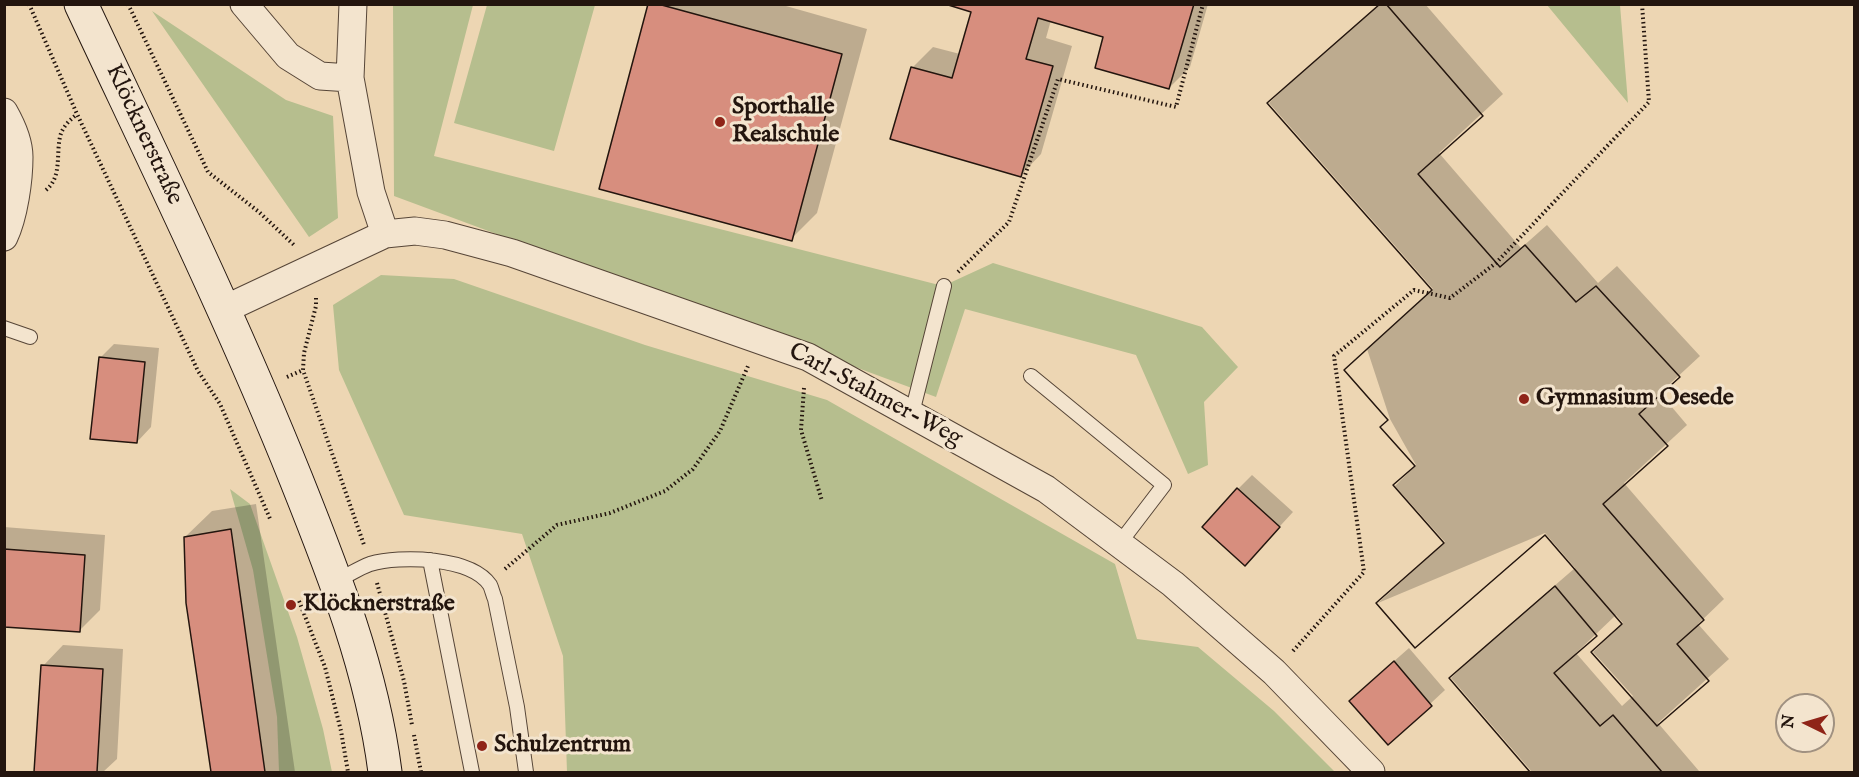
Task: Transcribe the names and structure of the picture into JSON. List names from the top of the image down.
{
  "streets": {
    "main road": ["Klöcknerstraße"],
    "street": ["Carl-Stahmer-Weg"]
  },
  "crossings": [
    ["Klöcknerstraße", "Carl-Stahmer-Weg"]
  ],
  "places": [
    "Sporthalle Realschule",
    "Gymnasium Oesede",
    "Klöcknerstraße",
    "Schulzentrum"
  ],
  "north": "left"
}
